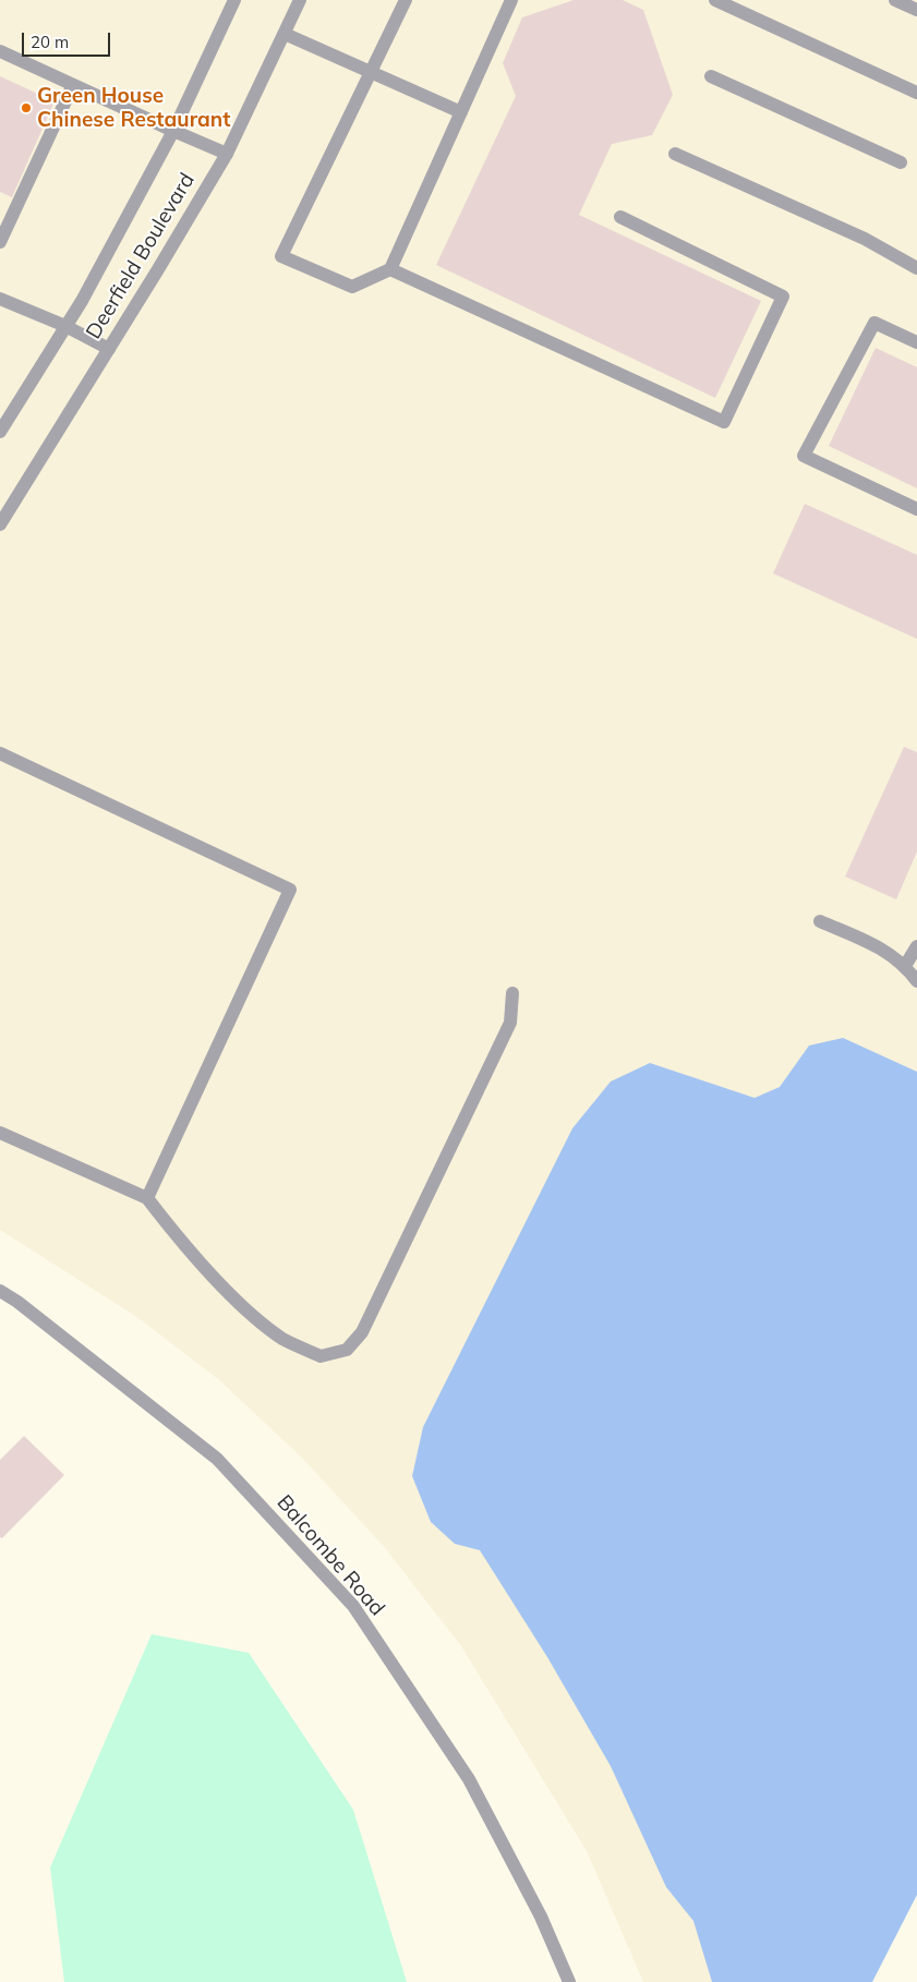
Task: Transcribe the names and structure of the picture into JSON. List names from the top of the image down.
{
  "streets": {
    "street": ["Deerfield Boulevard", "Balcombe Road"]
  },
  "places": ["Green House Chinese Restaurant"],
  "scale_bar": "20 m"
}
